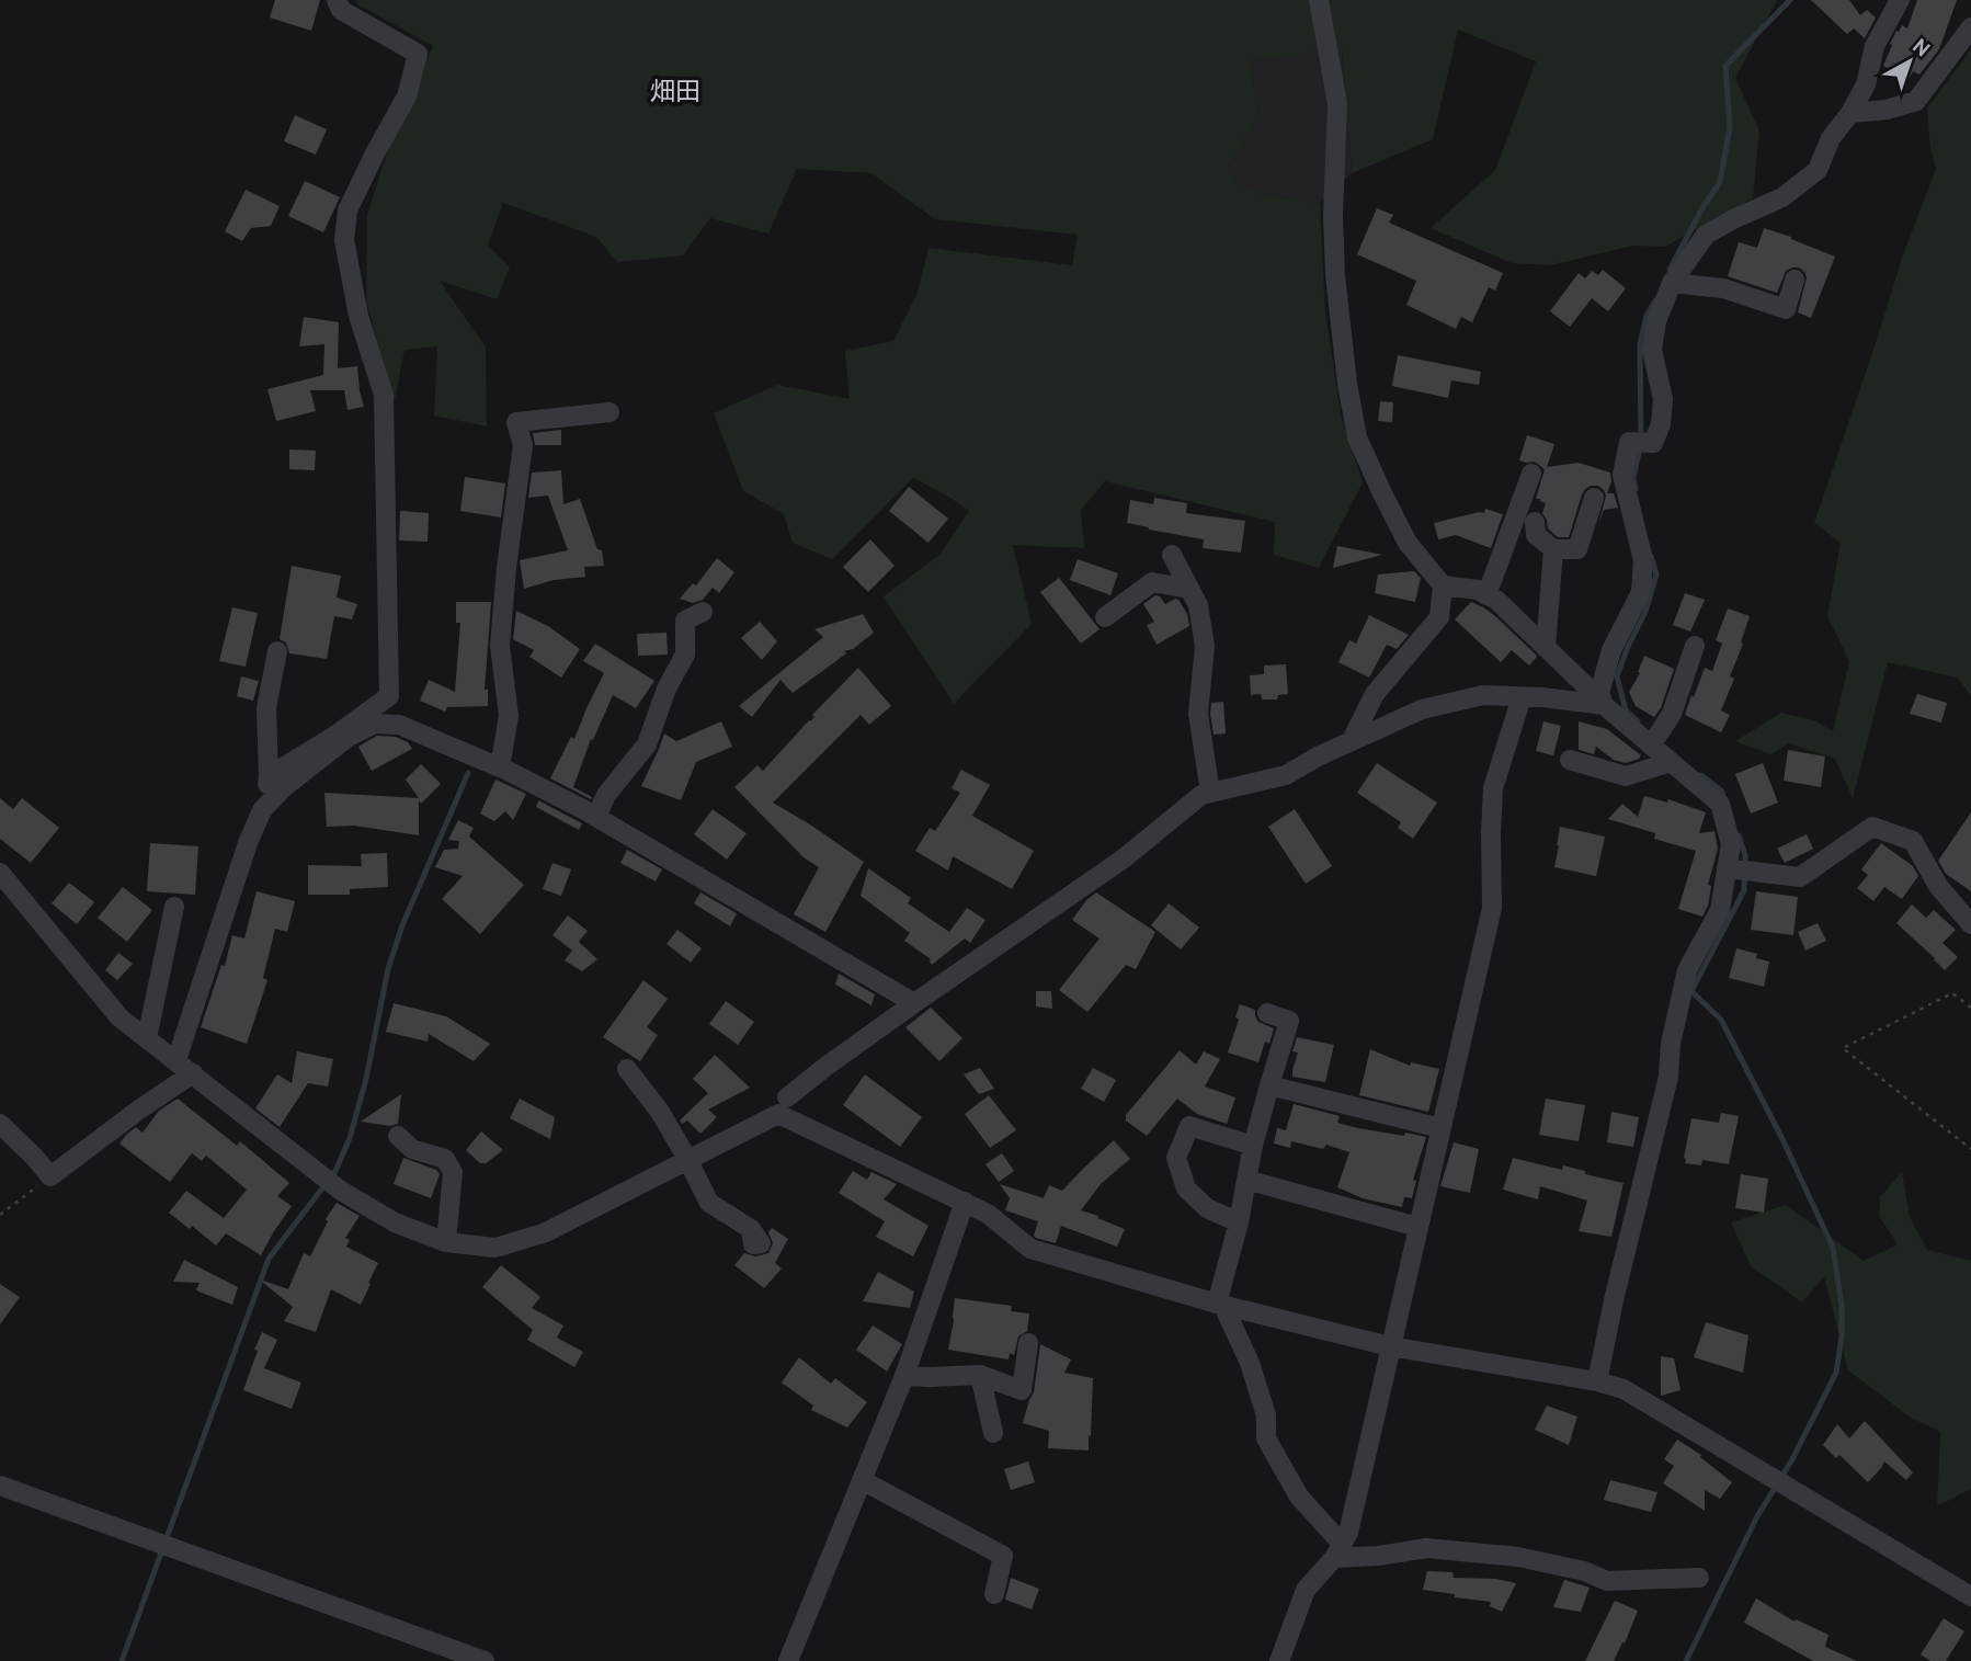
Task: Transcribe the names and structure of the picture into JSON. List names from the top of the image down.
{
  "districts": ["畑田"],
  "north": "top right"
}
